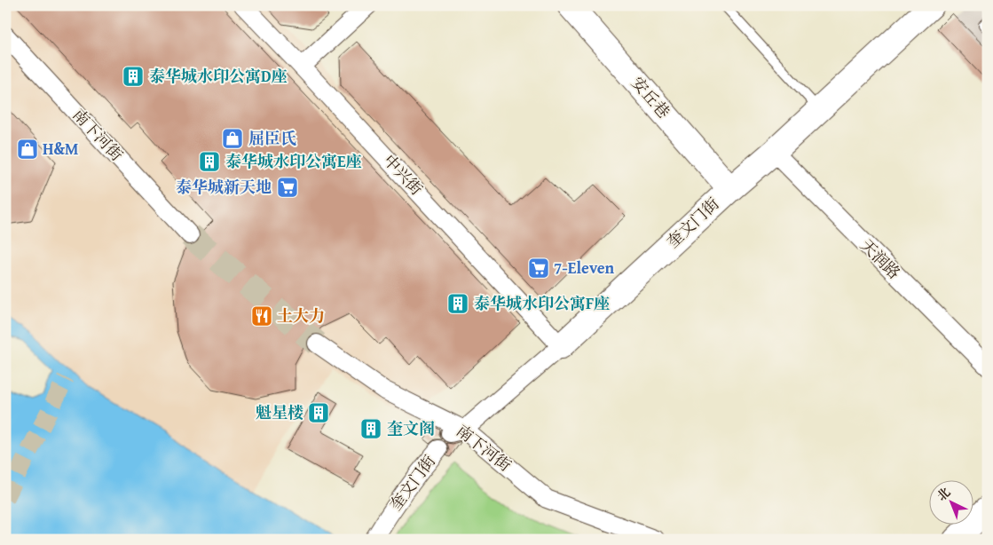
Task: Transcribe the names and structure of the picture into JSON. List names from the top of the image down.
{
  "streets": {
    "street": [
      "安丘巷",
      "南下河街",
      "中兴街",
      "奎文门街",
      "天润路"
    ]
  },
  "crossings": [
    ["安丘巷", "奎文门街"],
    ["南下河街", "奎文门街"],
    ["中兴街", "奎文门街"],
    ["奎文门街", "天润路"]
  ],
  "places": {
    "building": [
      "泰华城水印公寓D座",
      "泰华城水印公寓E座",
      "泰华城水印公寓F座",
      "魁星楼",
      "奎文阁"
    ],
    "shop": ["屈臣氏", "H&M"],
    "supermarket": ["泰华城新天地", "7-Eleven"],
    "restaurant": ["土大力"]
  },
  "north": "top left"
}
